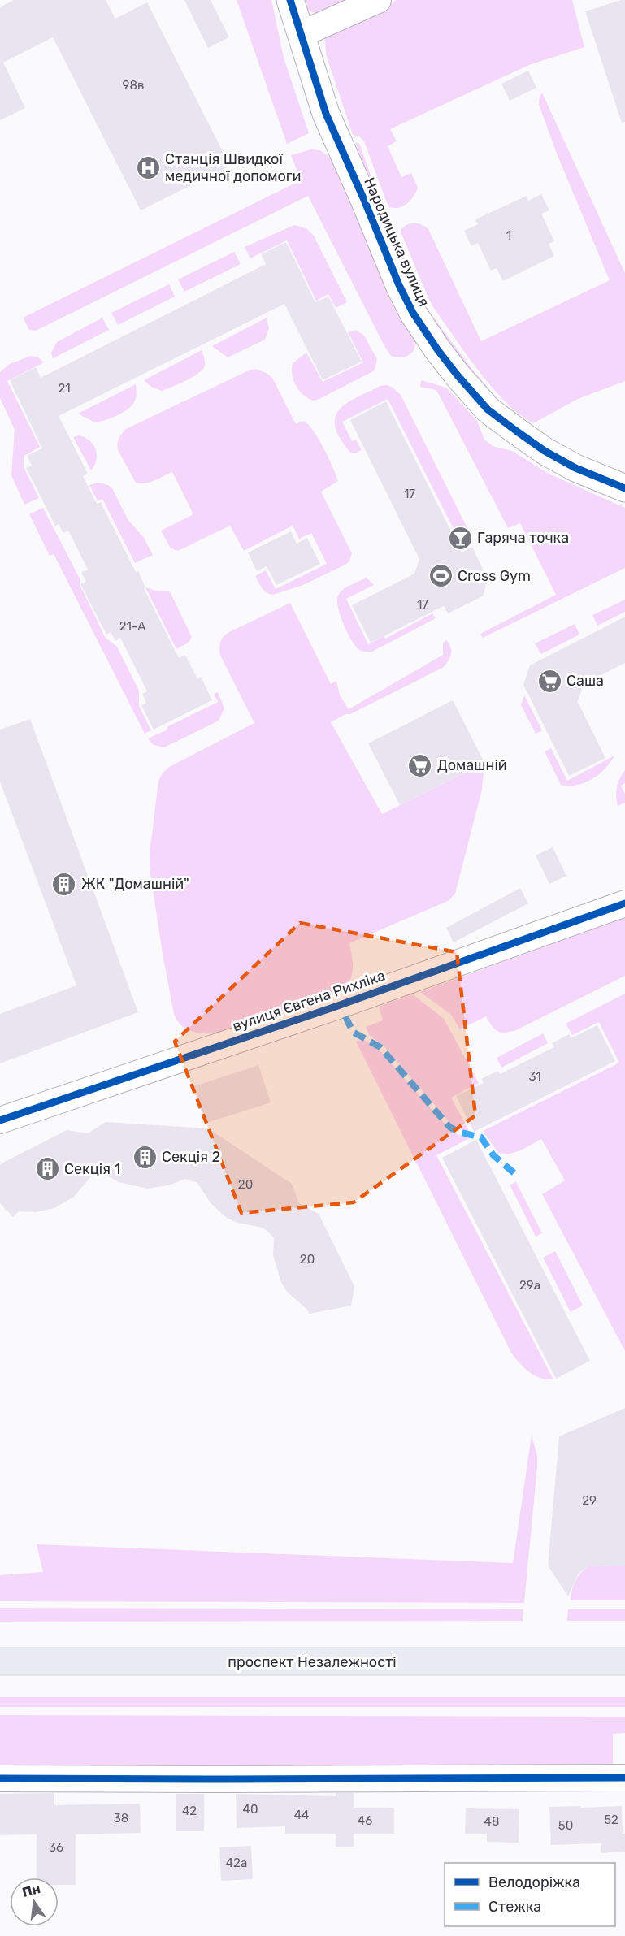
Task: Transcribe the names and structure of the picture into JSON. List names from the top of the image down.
{
  "streets": {
    "main road": ["проспект Незалежності"],
    "street": ["Народицька вулиця", "вулиця Євгена Рихліка"]
  },
  "places": {
    "hospital": ["Станція Швидкої медичної допомоги"],
    "bar": ["Гаряча точка"],
    "sports": ["Cross Gym"],
    "supermarket": ["Саша", "Домашній"],
    "building": ["ЖК \"Домашній\"", "Секція 2", "Секція 1"]
  },
  "house_numbers": [
    "98в",
    "1",
    "21",
    "17",
    "17",
    "21-А",
    "31",
    "20",
    "20",
    "29а",
    "29",
    "40",
    "42",
    "44",
    "38",
    "52",
    "46",
    "48",
    "50",
    "36",
    "42а"
  ],
  "legend": ["Велодоріжка", "Стежка"],
  "north": "top"
}
